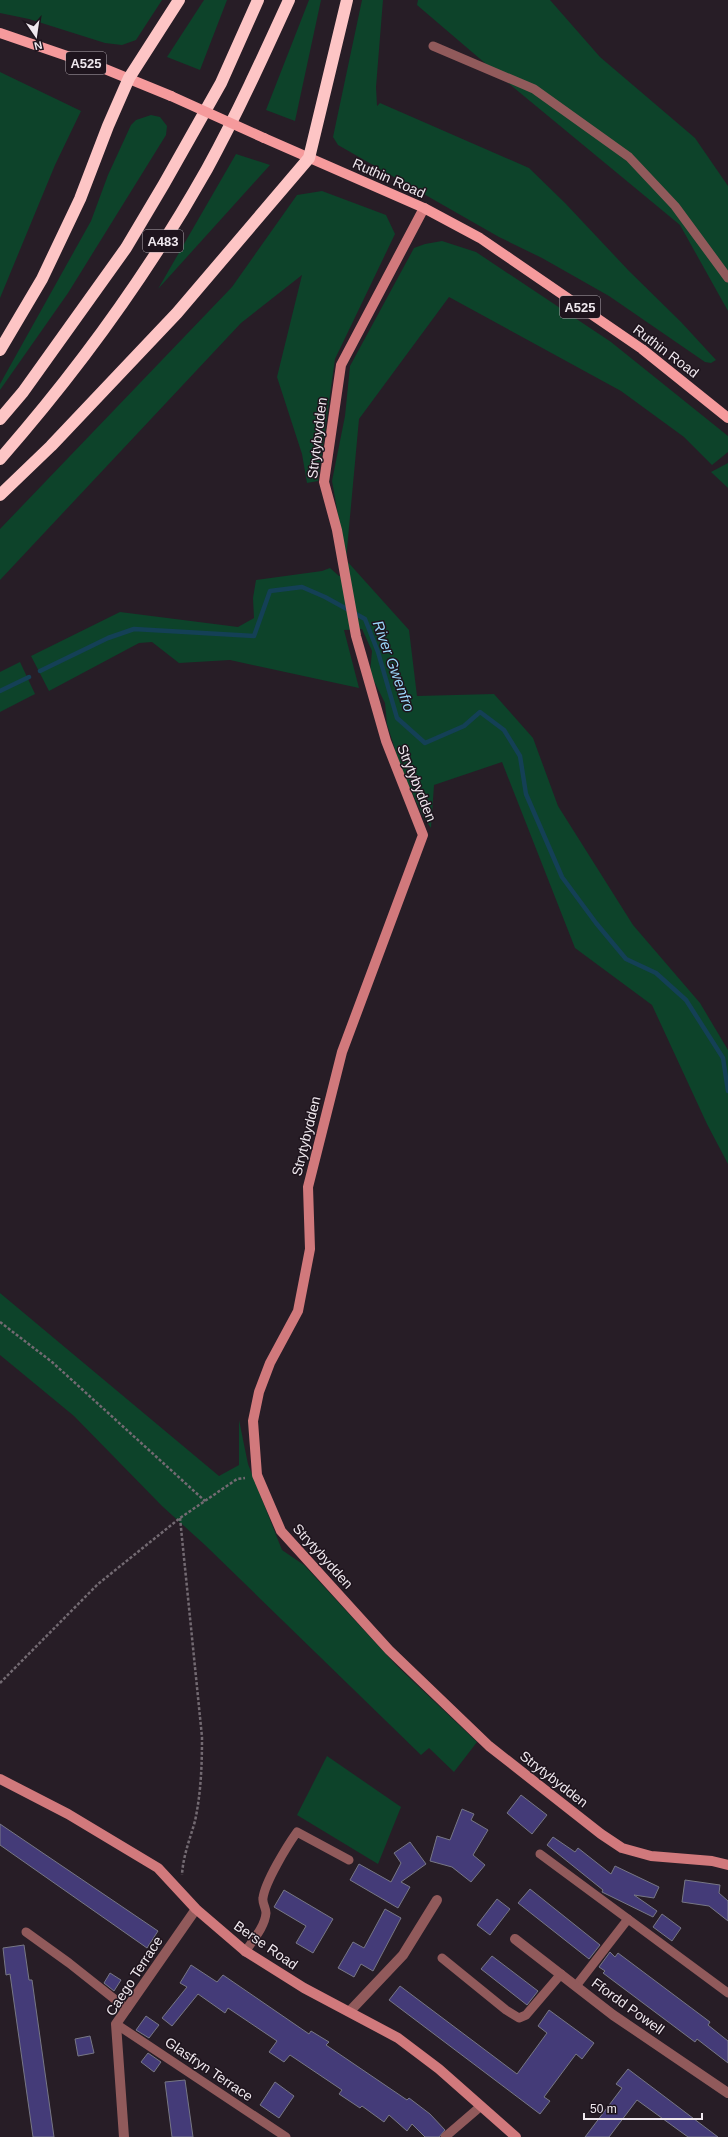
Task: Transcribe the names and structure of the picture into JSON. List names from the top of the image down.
{
  "streets": {
    "highway": ["A483"],
    "main road": ["A525", "Ruthin Road"],
    "street": [
      "Strytybydden",
      "Berse Road",
      "Caego Terrace",
      "Ffordd Powell"
    ],
    "lane": ["Glasfryn Terrace"]
  },
  "crossings": [
    ["Ruthin Road", "Strytybydden"],
    ["Berse Road", "Caego Terrace"],
    ["Caego Terrace", "Glasfryn Terrace"]
  ],
  "water": ["River Gwenfro"],
  "scale_bar": "50 m",
  "north": "bottom"
}
